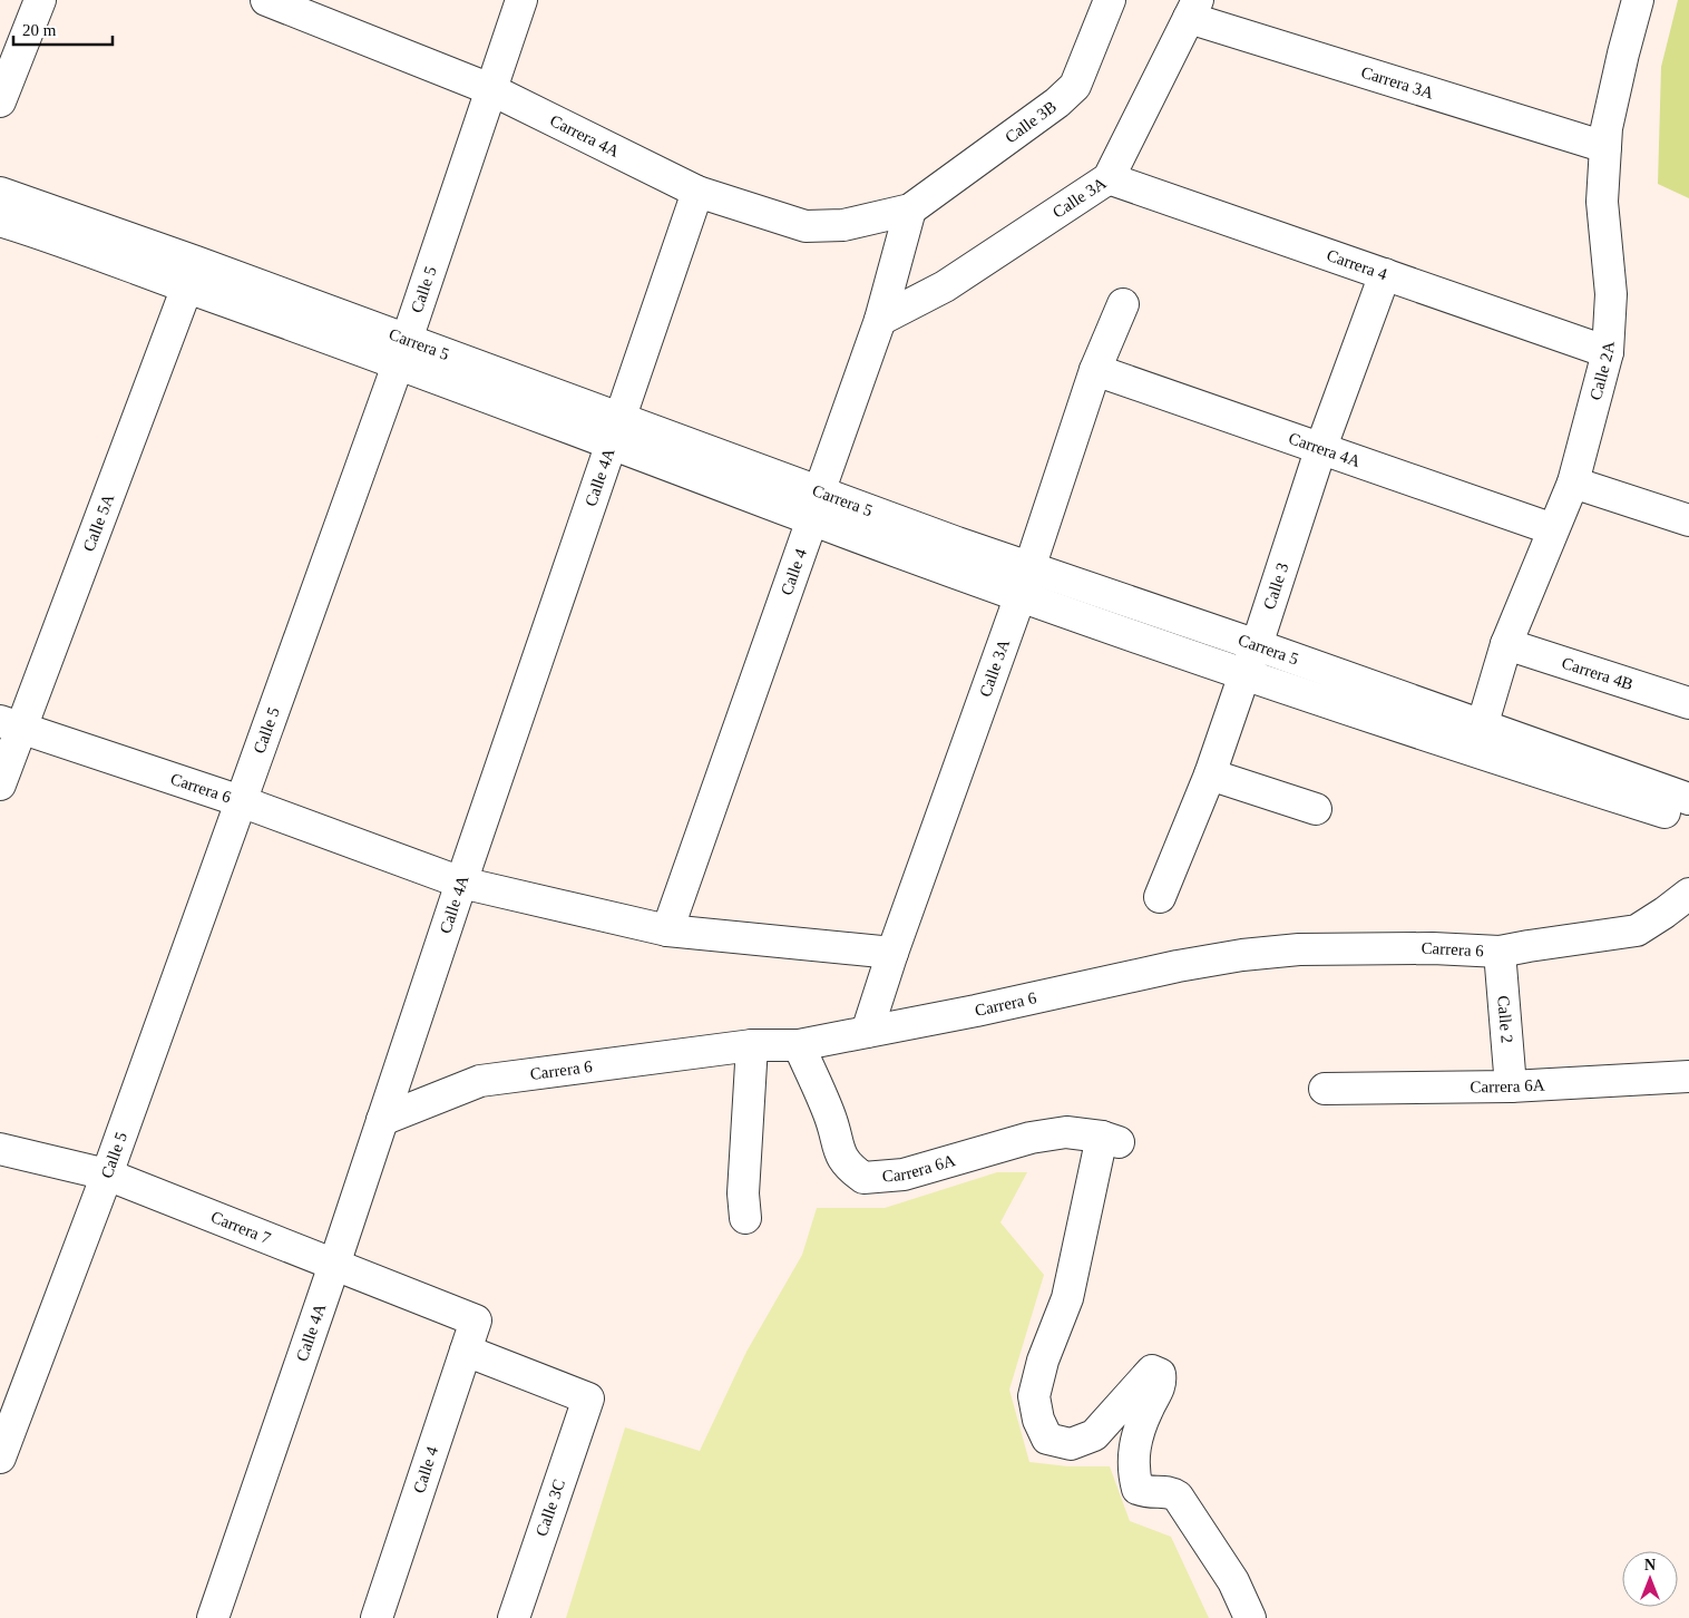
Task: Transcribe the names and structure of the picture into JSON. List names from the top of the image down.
{
  "streets": {
    "street": [
      "Carrera 3A",
      "Calle 3B",
      "Carrera 4A",
      "Calle 3A",
      "Carrera 4",
      "Calle 5",
      "Carrera 5",
      "Calle 2A",
      "Calle 4A",
      "Calle 5A",
      "Calle 4",
      "Calle 3",
      "Carrera 4B",
      "Carrera 6",
      "Calle 2",
      "Carrera 6A",
      "Carrera 7",
      "Calle 3C"
    ]
  },
  "crossings": [
    ["Carrera 3A", "Calle 3A"],
    ["Carrera 3A", "Calle 2A"],
    ["Calle 3B", "Carrera 4A"],
    ["Calle 3B", "Calle 4"],
    ["Carrera 4A", "Calle 3A"],
    ["Carrera 4A", "Calle 5"],
    ["Carrera 4A", "Calle 2A"],
    ["Carrera 4A", "Calle 4A"],
    ["Carrera 4A", "Calle 4"],
    ["Carrera 4A", "Calle 3"],
    ["Calle 3A", "Carrera 4"],
    ["Calle 3A", "Carrera 5"],
    ["Calle 3A", "Calle 4"],
    ["Calle 3A", "Carrera 6"],
    ["Carrera 4", "Calle 2A"],
    ["Carrera 4", "Calle 3"],
    ["Calle 5", "Carrera 5"],
    ["Calle 5", "Carrera 6"],
    ["Calle 5", "Carrera 7"],
    ["Carrera 5", "Calle 2A"],
    ["Carrera 5", "Calle 4A"],
    ["Carrera 5", "Calle 5A"],
    ["Carrera 5", "Calle 4"],
    ["Carrera 5", "Calle 3"],
    ["Calle 2A", "Carrera 4B"],
    ["Calle 4A", "Carrera 6"],
    ["Calle 4A", "Carrera 7"],
    ["Calle 5A", "Carrera 6"],
    ["Calle 4", "Carrera 6"],
    ["Calle 4", "Carrera 7"],
    ["Calle 4", "Calle 3C"],
    ["Carrera 6", "Calle 2"],
    ["Carrera 6", "Carrera 6A"],
    ["Calle 2", "Carrera 6A"]
  ],
  "scale_bar": "20 m",
  "north": "top"
}
